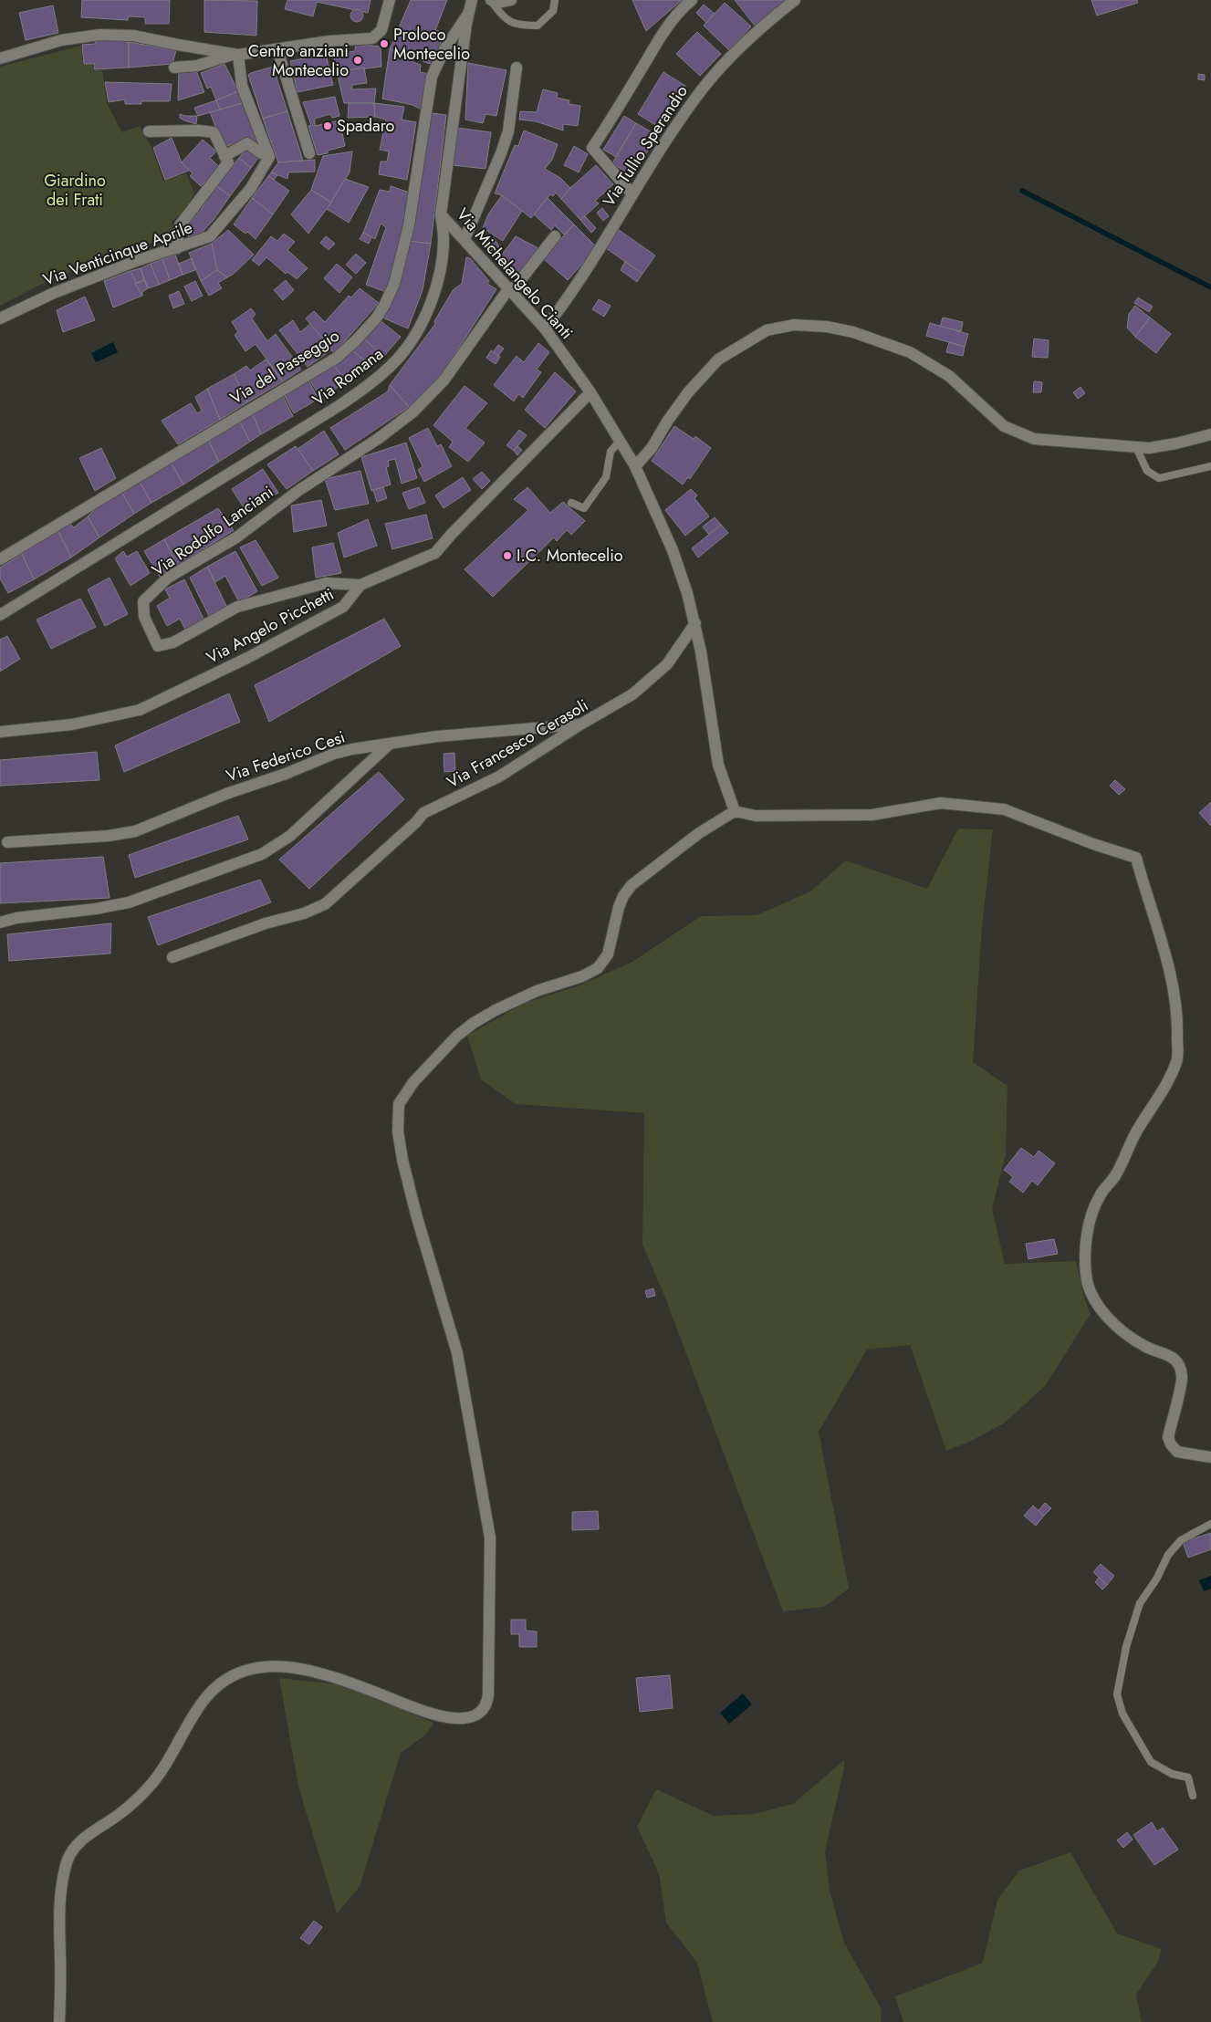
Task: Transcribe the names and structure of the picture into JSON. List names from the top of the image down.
{
  "streets": {
    "street": [
      "Via Tullio Sperandio",
      "Via Venticinque Aprile",
      "Via Michelangelo Cianti",
      "Via del Passeggio",
      "Via Romana",
      "Via Rodolfo Lanciani",
      "Via Angelo Picchetti",
      "Via Francesco Cerasoli",
      "Via Federico Cesi"
    ]
  },
  "crossings": [
    ["Via Tullio Sperandio", "Via Michelangelo Cianti"],
    ["Via Michelangelo Cianti", "Via Romana"],
    ["Via Michelangelo Cianti", "Via Rodolfo Lanciani"],
    ["Via Michelangelo Cianti", "Via Angelo Picchetti"],
    ["Via Michelangelo Cianti", "Via Francesco Cerasoli"],
    ["Via del Passeggio", "Via Romana"],
    ["Via Rodolfo Lanciani", "Via Angelo Picchetti"],
    ["Via Francesco Cerasoli", "Via Federico Cesi"]
  ],
  "parks": ["Giardino dei Frati"],
  "places": [
    "Proloco Montecelio",
    "Centro anziani Montecelio",
    "Spadaro",
    "I.C. Montecelio"
  ]
}
